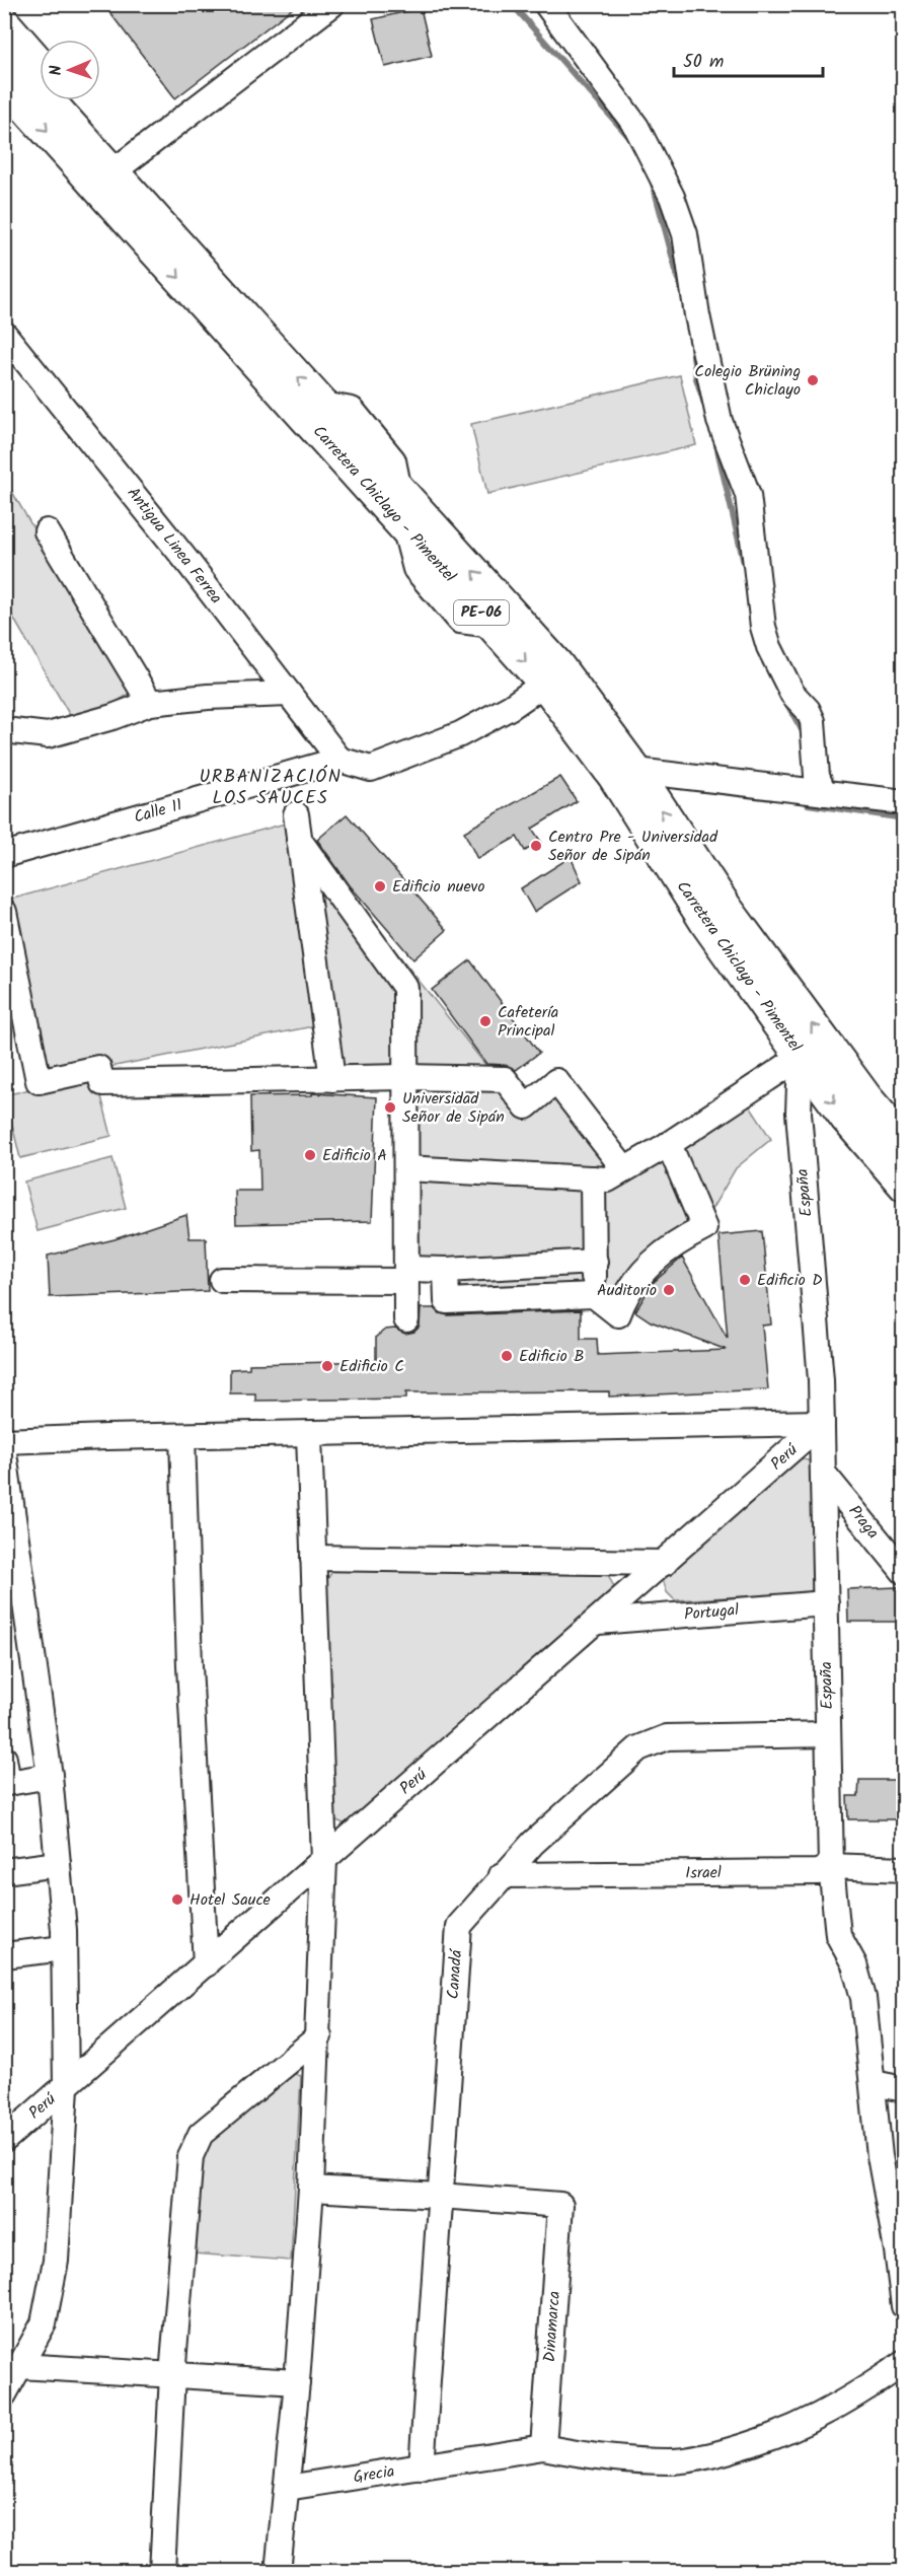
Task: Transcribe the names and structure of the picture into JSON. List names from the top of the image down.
{
  "streets": {
    "main road": ["Carretera Chiclayo - Pimentel", "PE-06"],
    "street": [
      "Antigua Linea Ferrea",
      "Calle 11",
      "España",
      "Perú",
      "Praga",
      "Portugal",
      "Israel",
      "Canadá",
      "Dinamarca",
      "Grecia"
    ]
  },
  "crossings": [
    ["Carretera Chiclayo - Pimentel", "España"],
    ["Antigua Linea Ferrea", "Calle 11"],
    ["España", "Perú"],
    ["España", "Praga"],
    ["España", "Portugal"],
    ["España", "Israel"],
    ["España", "Canadá"],
    ["Perú", "Portugal"],
    ["Israel", "Canadá"],
    ["Canadá", "Dinamarca"],
    ["Canadá", "Grecia"],
    ["Dinamarca", "Grecia"]
  ],
  "districts": ["URBANIZACIÓN LOS SAUCES"],
  "places": [
    "Colegio Brüning Chiclayo",
    "Centro Pre - Universidad Señor de Sipán",
    "Edificio nuevo",
    "Cafetería Principal",
    "Universidad Señor de Sipán",
    "Edificio A",
    "Edificio D",
    "Auditorio",
    "Edificio B",
    "Edificio C",
    "Hotel Sauce"
  ],
  "scale_bar": "50 m",
  "north": "left"
}
